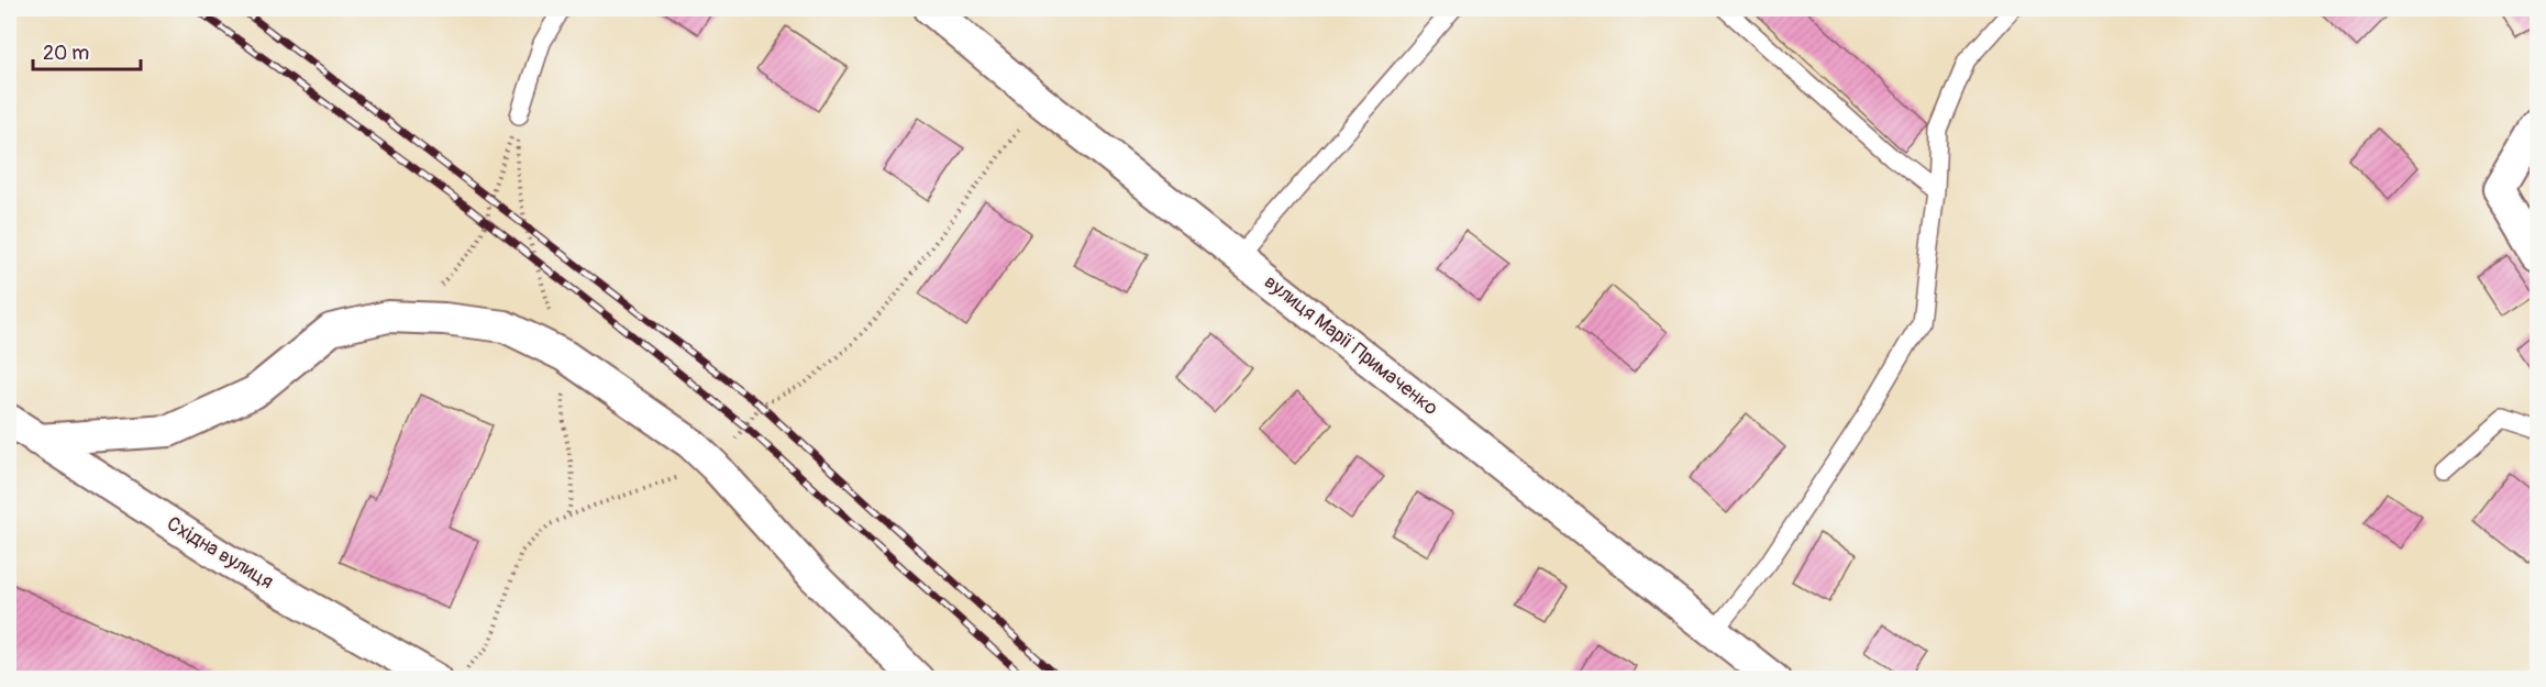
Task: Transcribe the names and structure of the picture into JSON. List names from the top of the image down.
{
  "streets": {
    "street": ["вулиця Марії Примаченко", "Східна вулиця"]
  },
  "scale_bar": "20 m"
}
